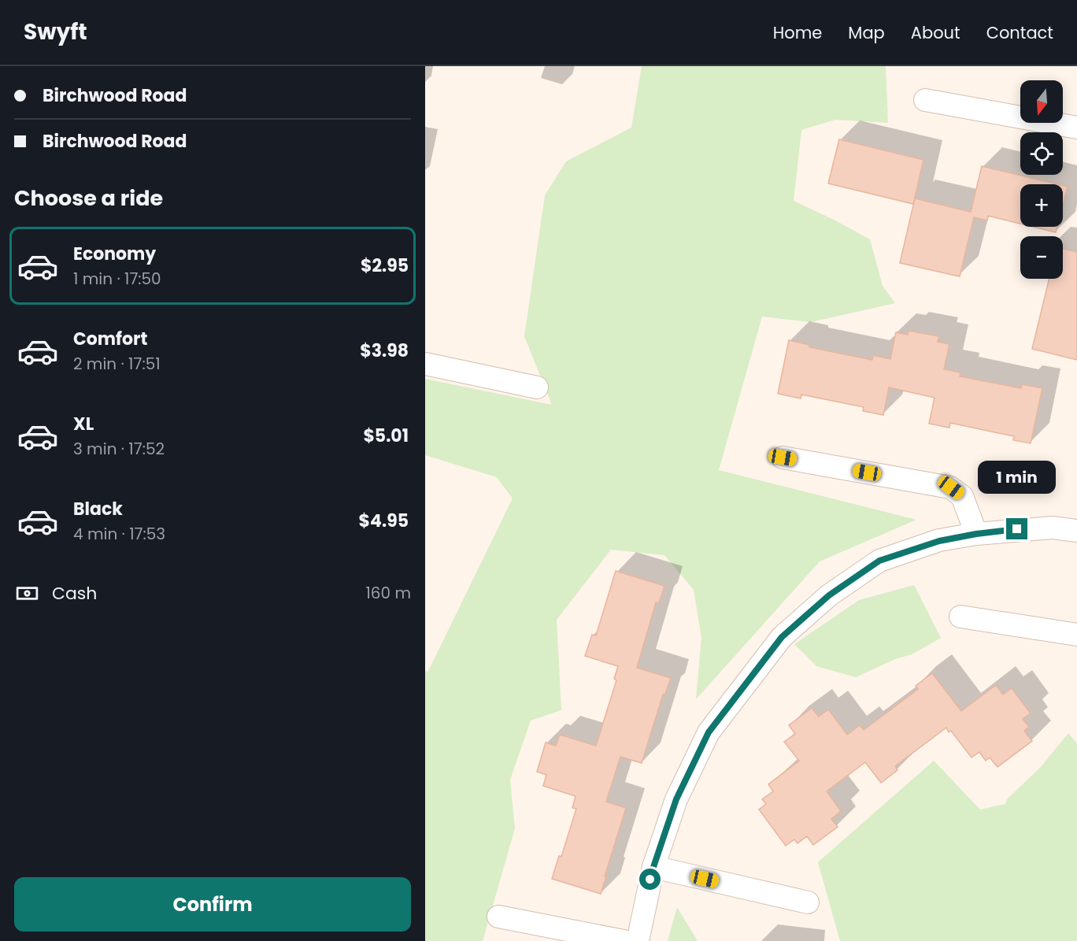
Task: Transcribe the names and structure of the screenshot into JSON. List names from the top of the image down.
{
  "north": "bottom",
  "page": {
    "header": "Swyft",
    "nav": [
      "Home",
      "Map",
      "About",
      "Contact"
    ],
    "banner": ["Birchwood Road", "Birchwood Road"],
    "map_buttons": ["+", "−"],
    "heading": "Choose a ride",
    "list": [
      {
        "name": "Economy",
        "note": "1 min · 17:50",
        "value": "$2.95"
      },
      {
        "name": "Comfort",
        "note": "2 min · 17:51",
        "value": "$3.98"
      },
      {
        "name": "XL",
        "note": "3 min · 17:52",
        "value": "$5.01"
      },
      {
        "name": "Black",
        "note": "4 min · 17:53",
        "value": "$4.95"
      }
    ],
    "bubble": "1 min",
    "pay": ["Cash", "160 m"],
    "buttons": "Confirm"
  }
}
